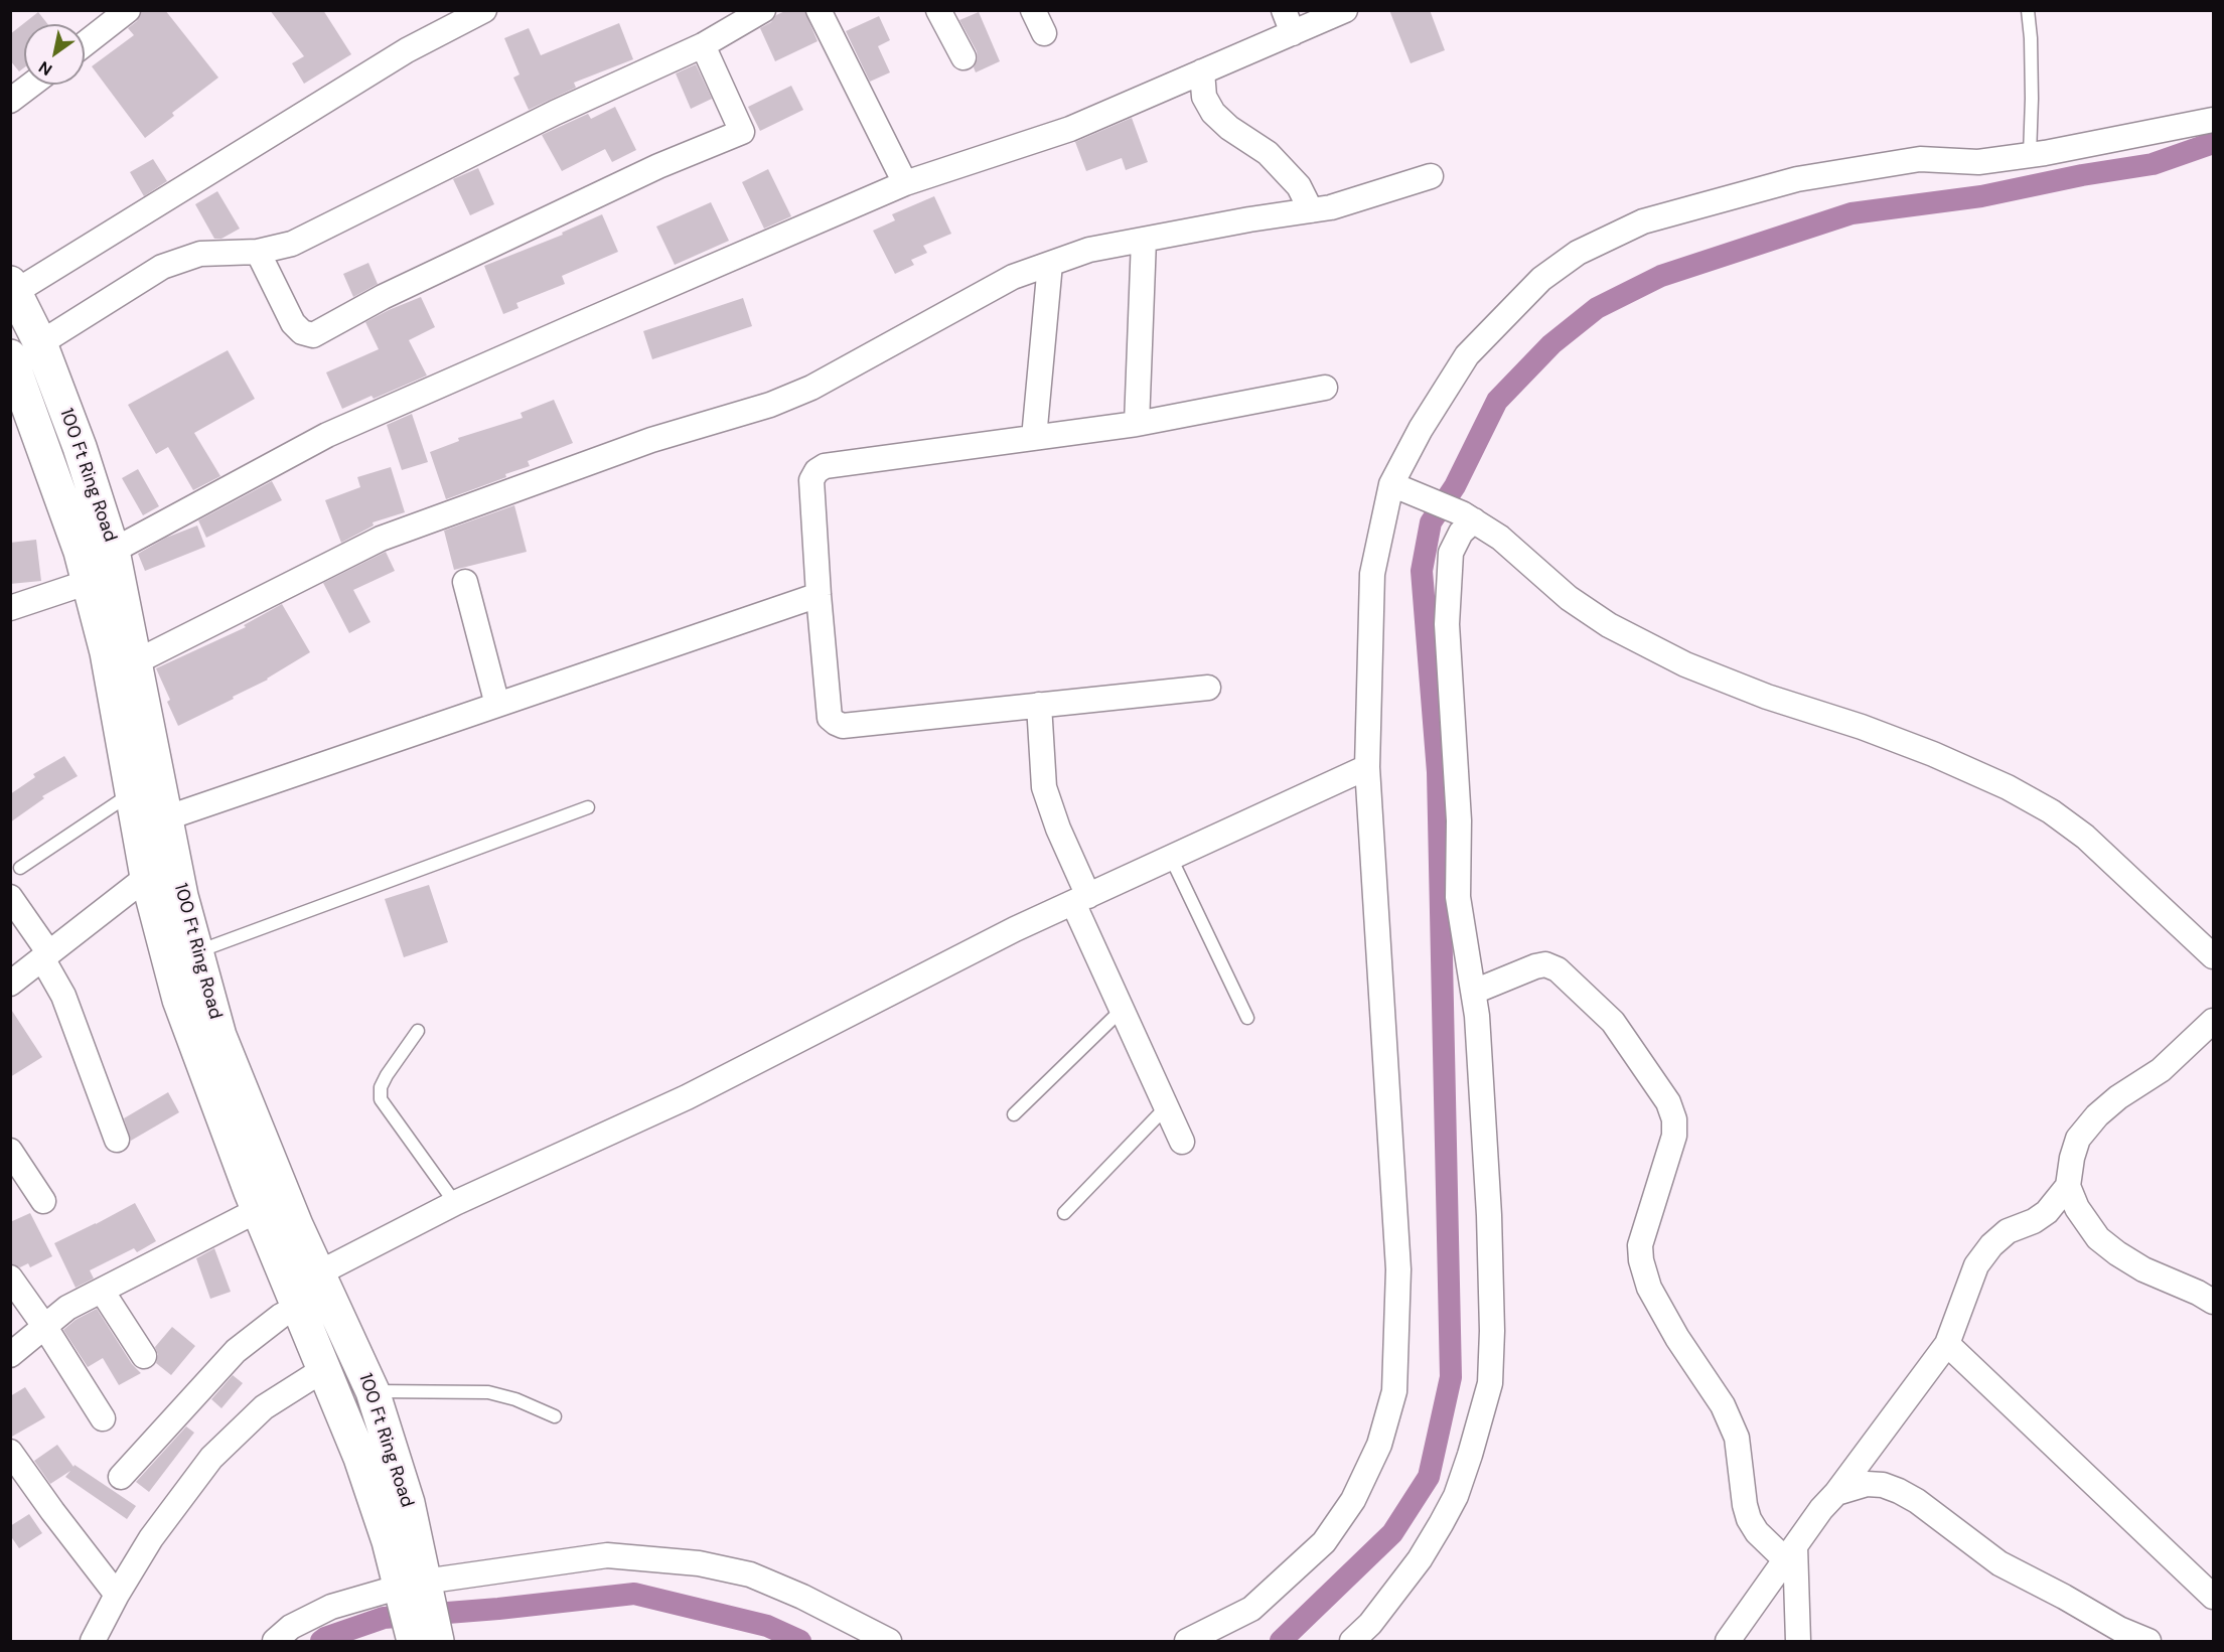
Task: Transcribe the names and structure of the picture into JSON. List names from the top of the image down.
{
  "streets": {
    "main road": ["100 Ft Ring Road"]
  },
  "north": "bottom left"
}
